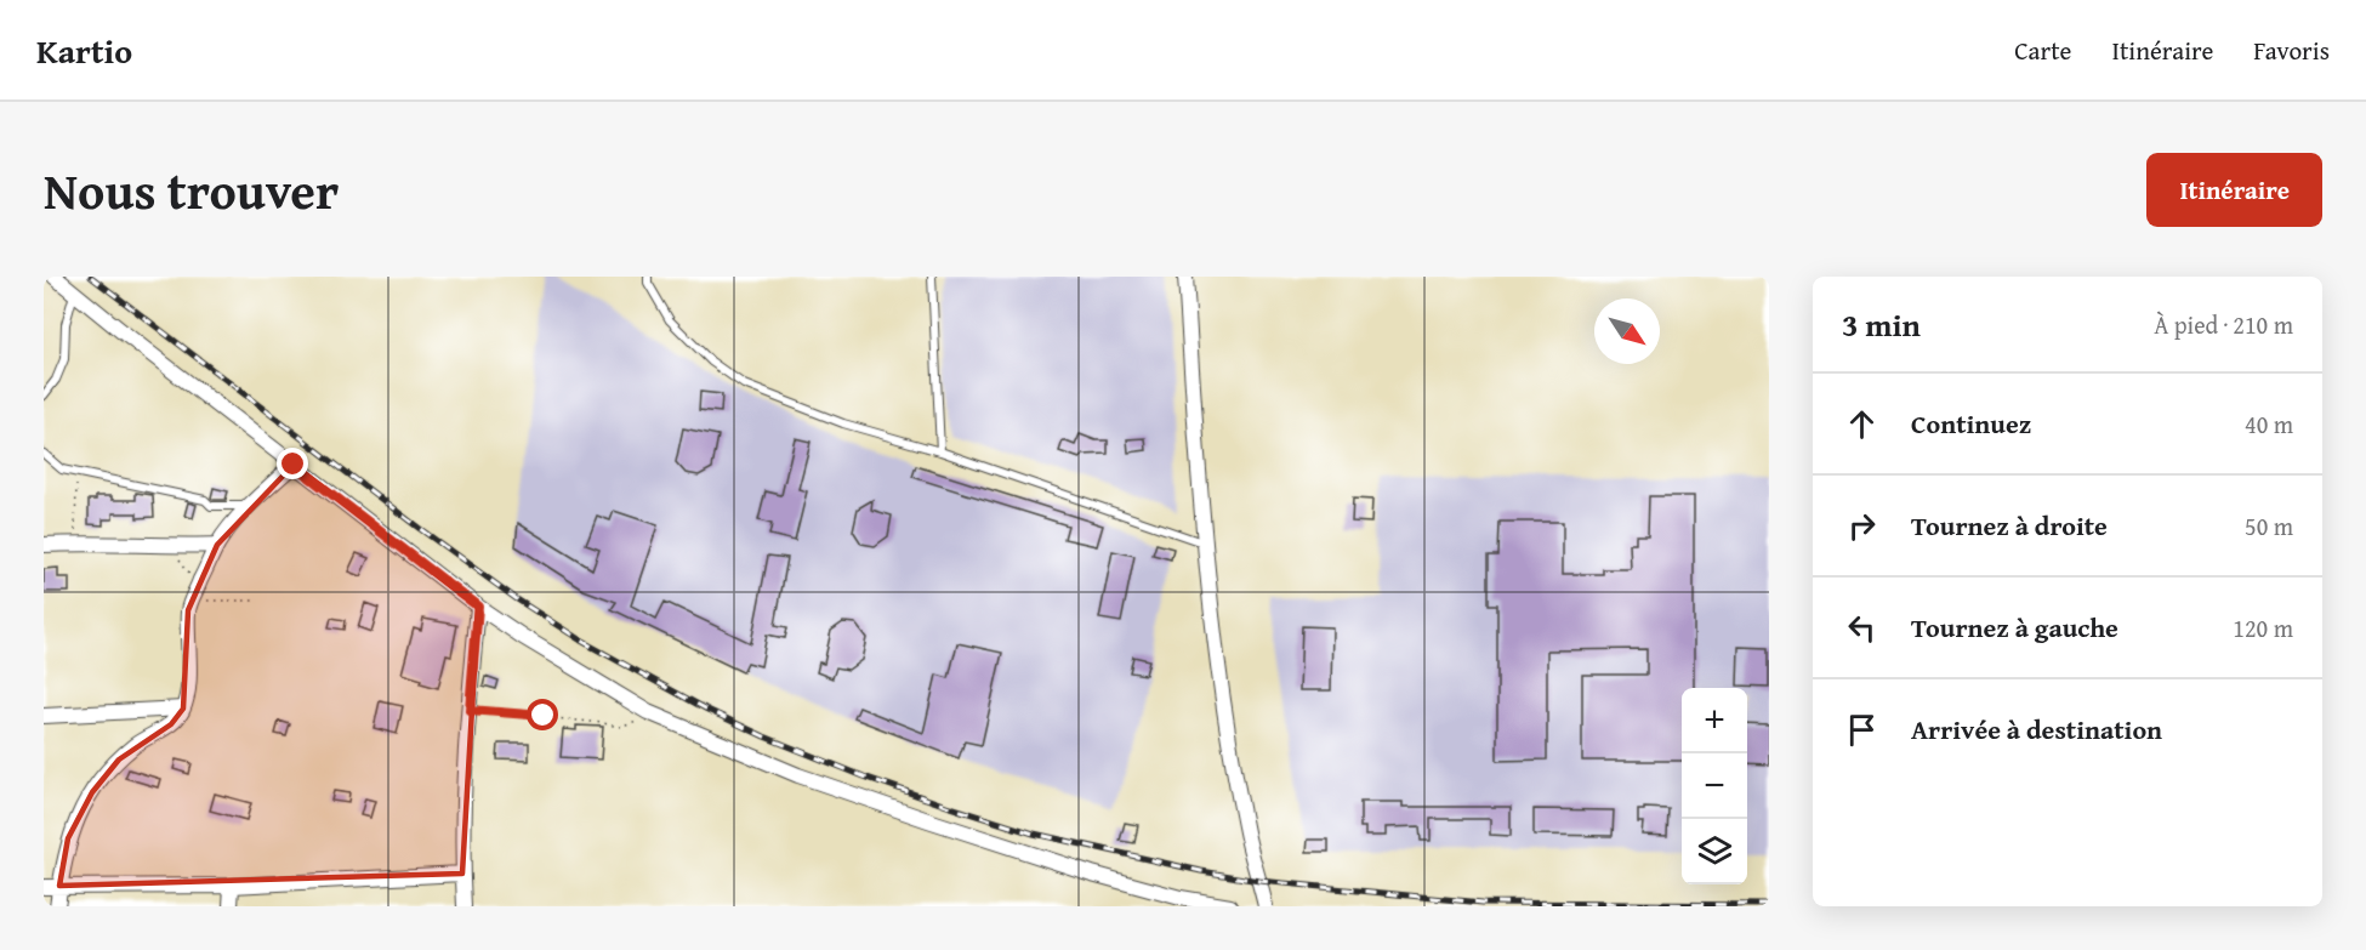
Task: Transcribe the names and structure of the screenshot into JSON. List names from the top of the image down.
{
  "north": "bottom right",
  "page": {
    "header": "Kartio",
    "nav": ["Carte", "Itinéraire", "Favoris"],
    "title": "Nous trouver",
    "buttons": "Itinéraire",
    "heading": ["3 min", "À pied · 210 m"],
    "list": [
      ["Continuez", "40 m"],
      ["Tournez à droite", "50 m"],
      ["Tournez à gauche", "120 m"],
      "Arrivée à destination"
    ],
    "map_buttons": ["+", "−"]
  }
}
